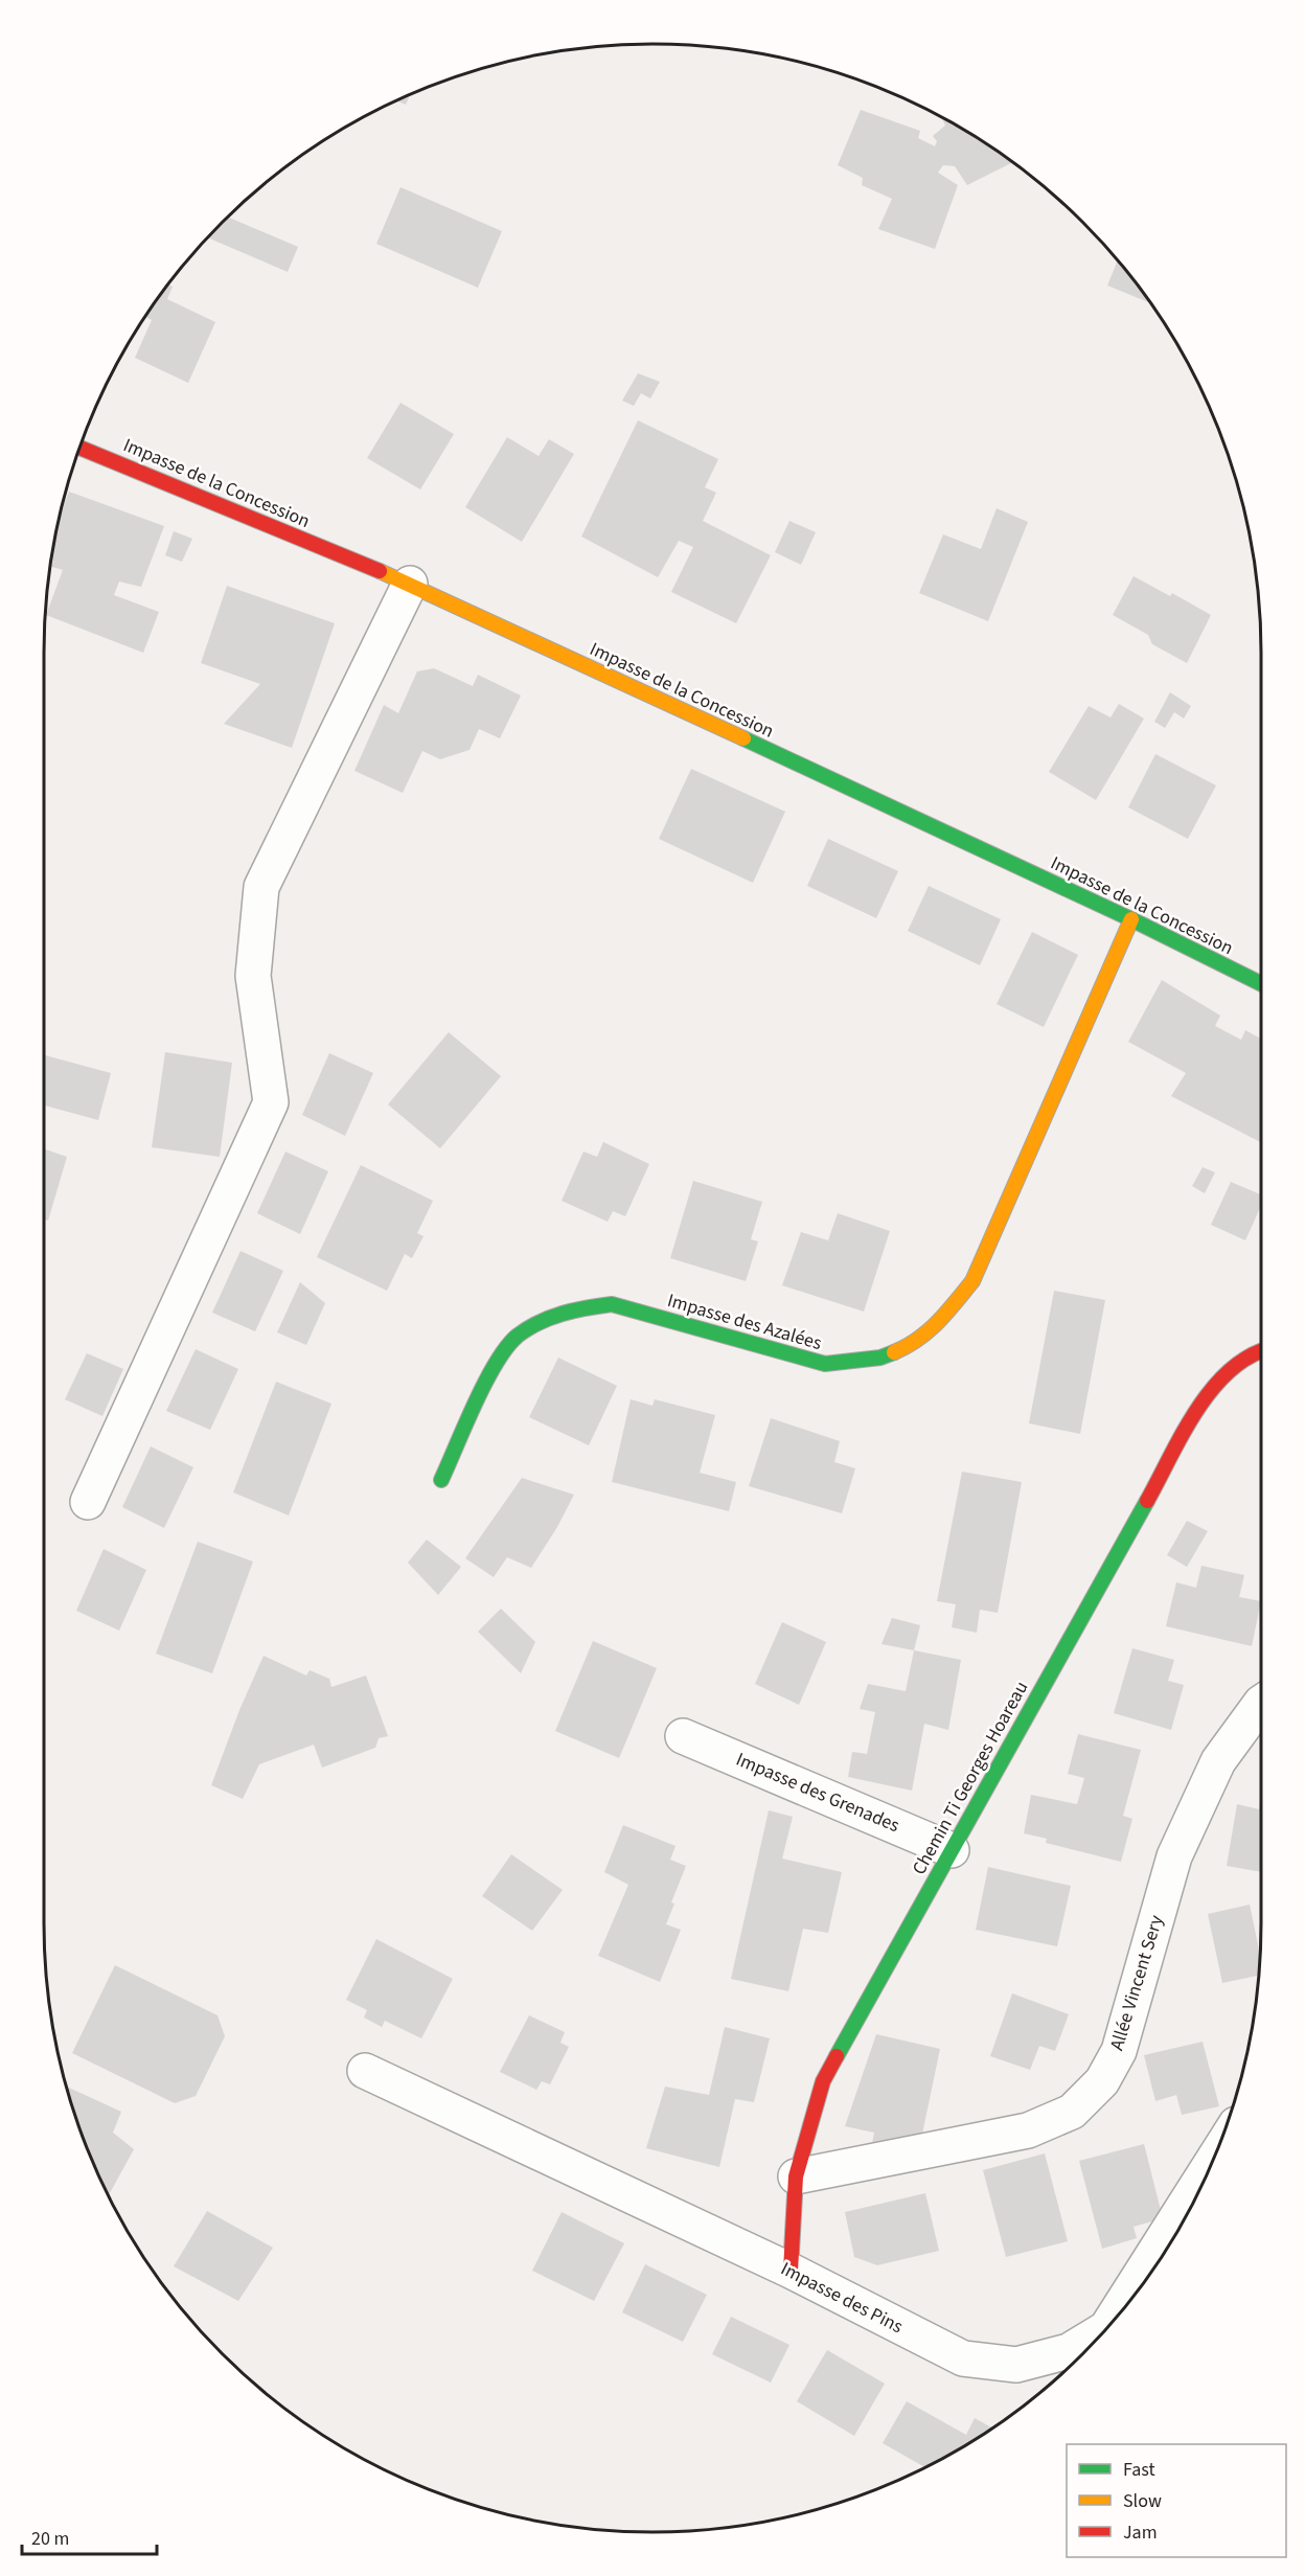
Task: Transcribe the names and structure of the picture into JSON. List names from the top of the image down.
{
  "streets": {
    "street": [
      "Impasse de la Concession",
      "Impasse des Azalées",
      "Chemin Ti Georges Hoareau",
      "Impasse des Grenades",
      "Allée Vincent Sery",
      "Impasse des Pins"
    ]
  },
  "crossings": [
    ["Impasse de la Concession", "Impasse des Azalées"],
    ["Chemin Ti Georges Hoareau", "Impasse des Grenades"],
    ["Chemin Ti Georges Hoareau", "Allée Vincent Sery"],
    ["Chemin Ti Georges Hoareau", "Impasse des Pins"]
  ],
  "legend": ["Fast", "Slow", "Jam"],
  "scale_bar": "20 m"
}
